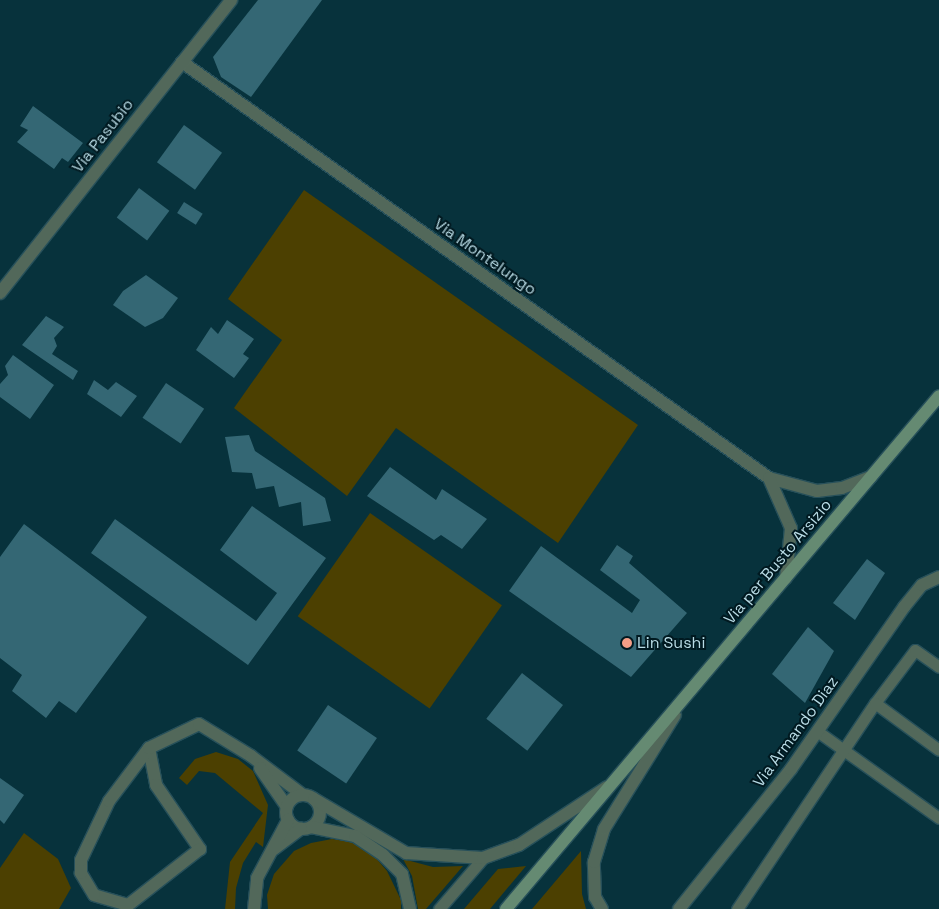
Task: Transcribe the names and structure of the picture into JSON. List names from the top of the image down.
{
  "streets": {
    "main road": ["Via per Busto Arsizio"],
    "street": ["Via Pasubio", "Via Montelungo", "Via Armando Diaz"]
  },
  "crossings": [
    ["Via Pasubio", "Via Montelungo"],
    ["Via Montelungo", "Via per Busto Arsizio"]
  ],
  "places": ["Lin Sushi"]
}
